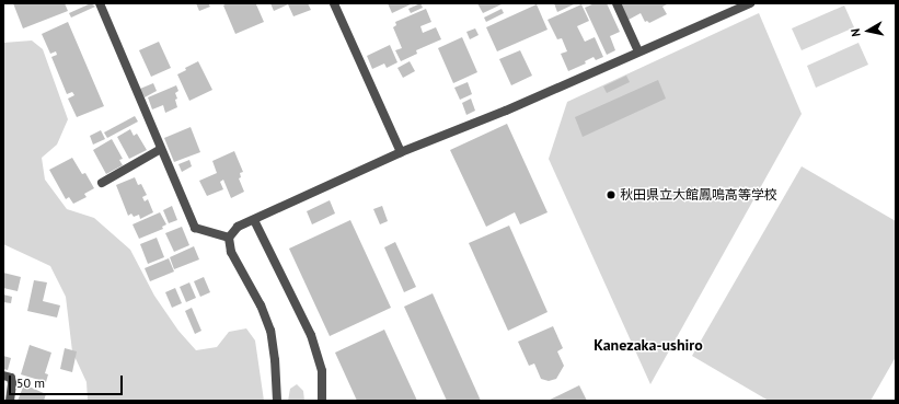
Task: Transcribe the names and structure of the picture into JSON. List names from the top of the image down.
{
  "districts": ["Kanezaka-ushiro"],
  "places": ["秋田県立大館鳳鳴高等学校"],
  "scale_bar": "50 m",
  "north": "left"
}
